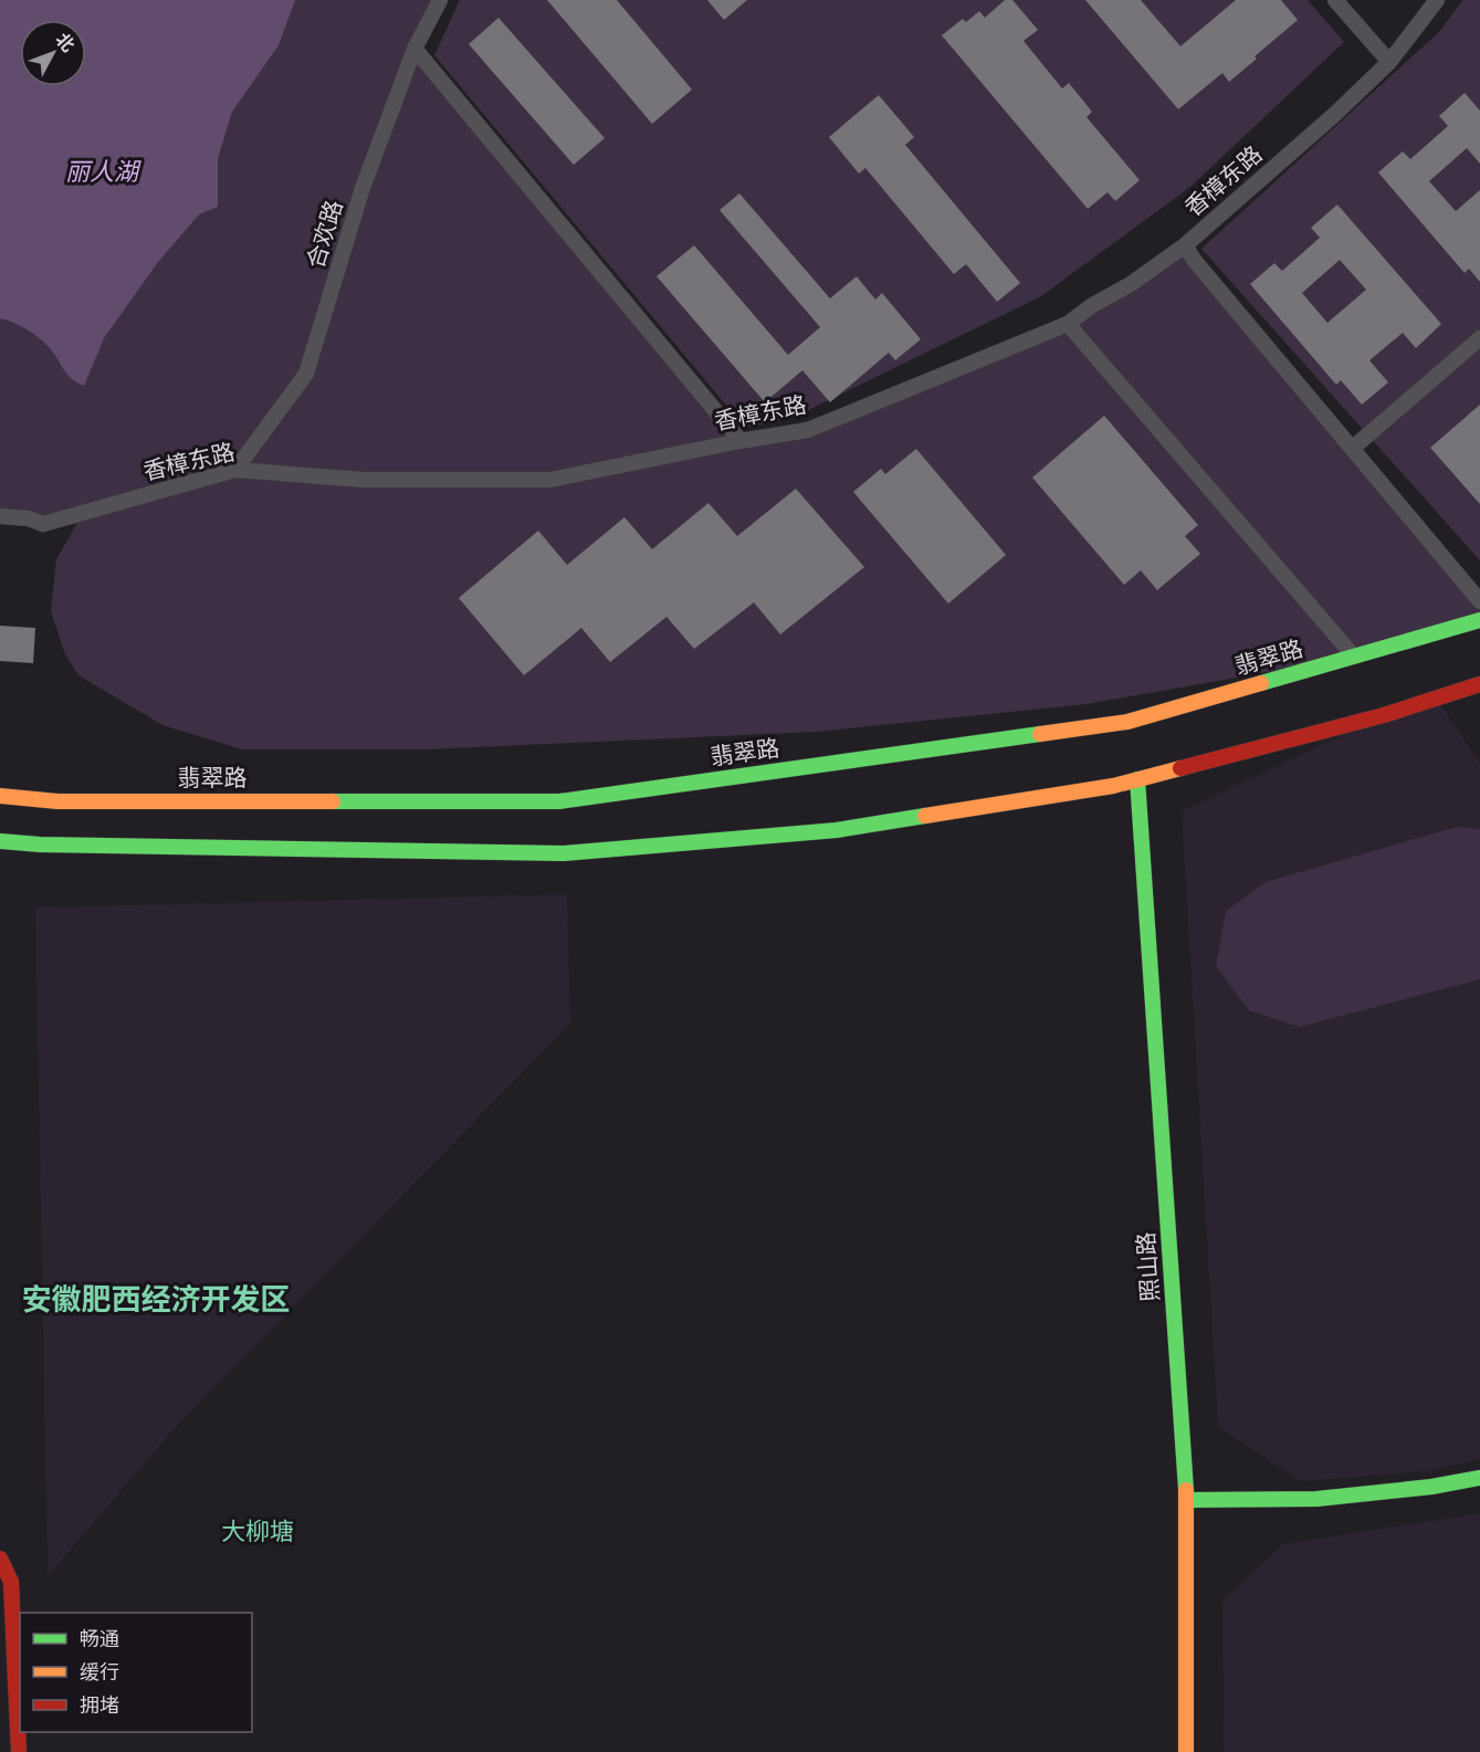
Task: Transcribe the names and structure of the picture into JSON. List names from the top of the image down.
{
  "streets": {
    "main road": ["翡翠路", "照山路"],
    "street": ["香樟东路", "合欢路"]
  },
  "crossings": [
    ["香樟东路", "合欢路"]
  ],
  "districts": ["安徽肥西经济开发区", "大柳塘"],
  "water": ["丽人湖"],
  "legend": ["畅通", "缓行", "拥堵"],
  "north": "top right"
}
